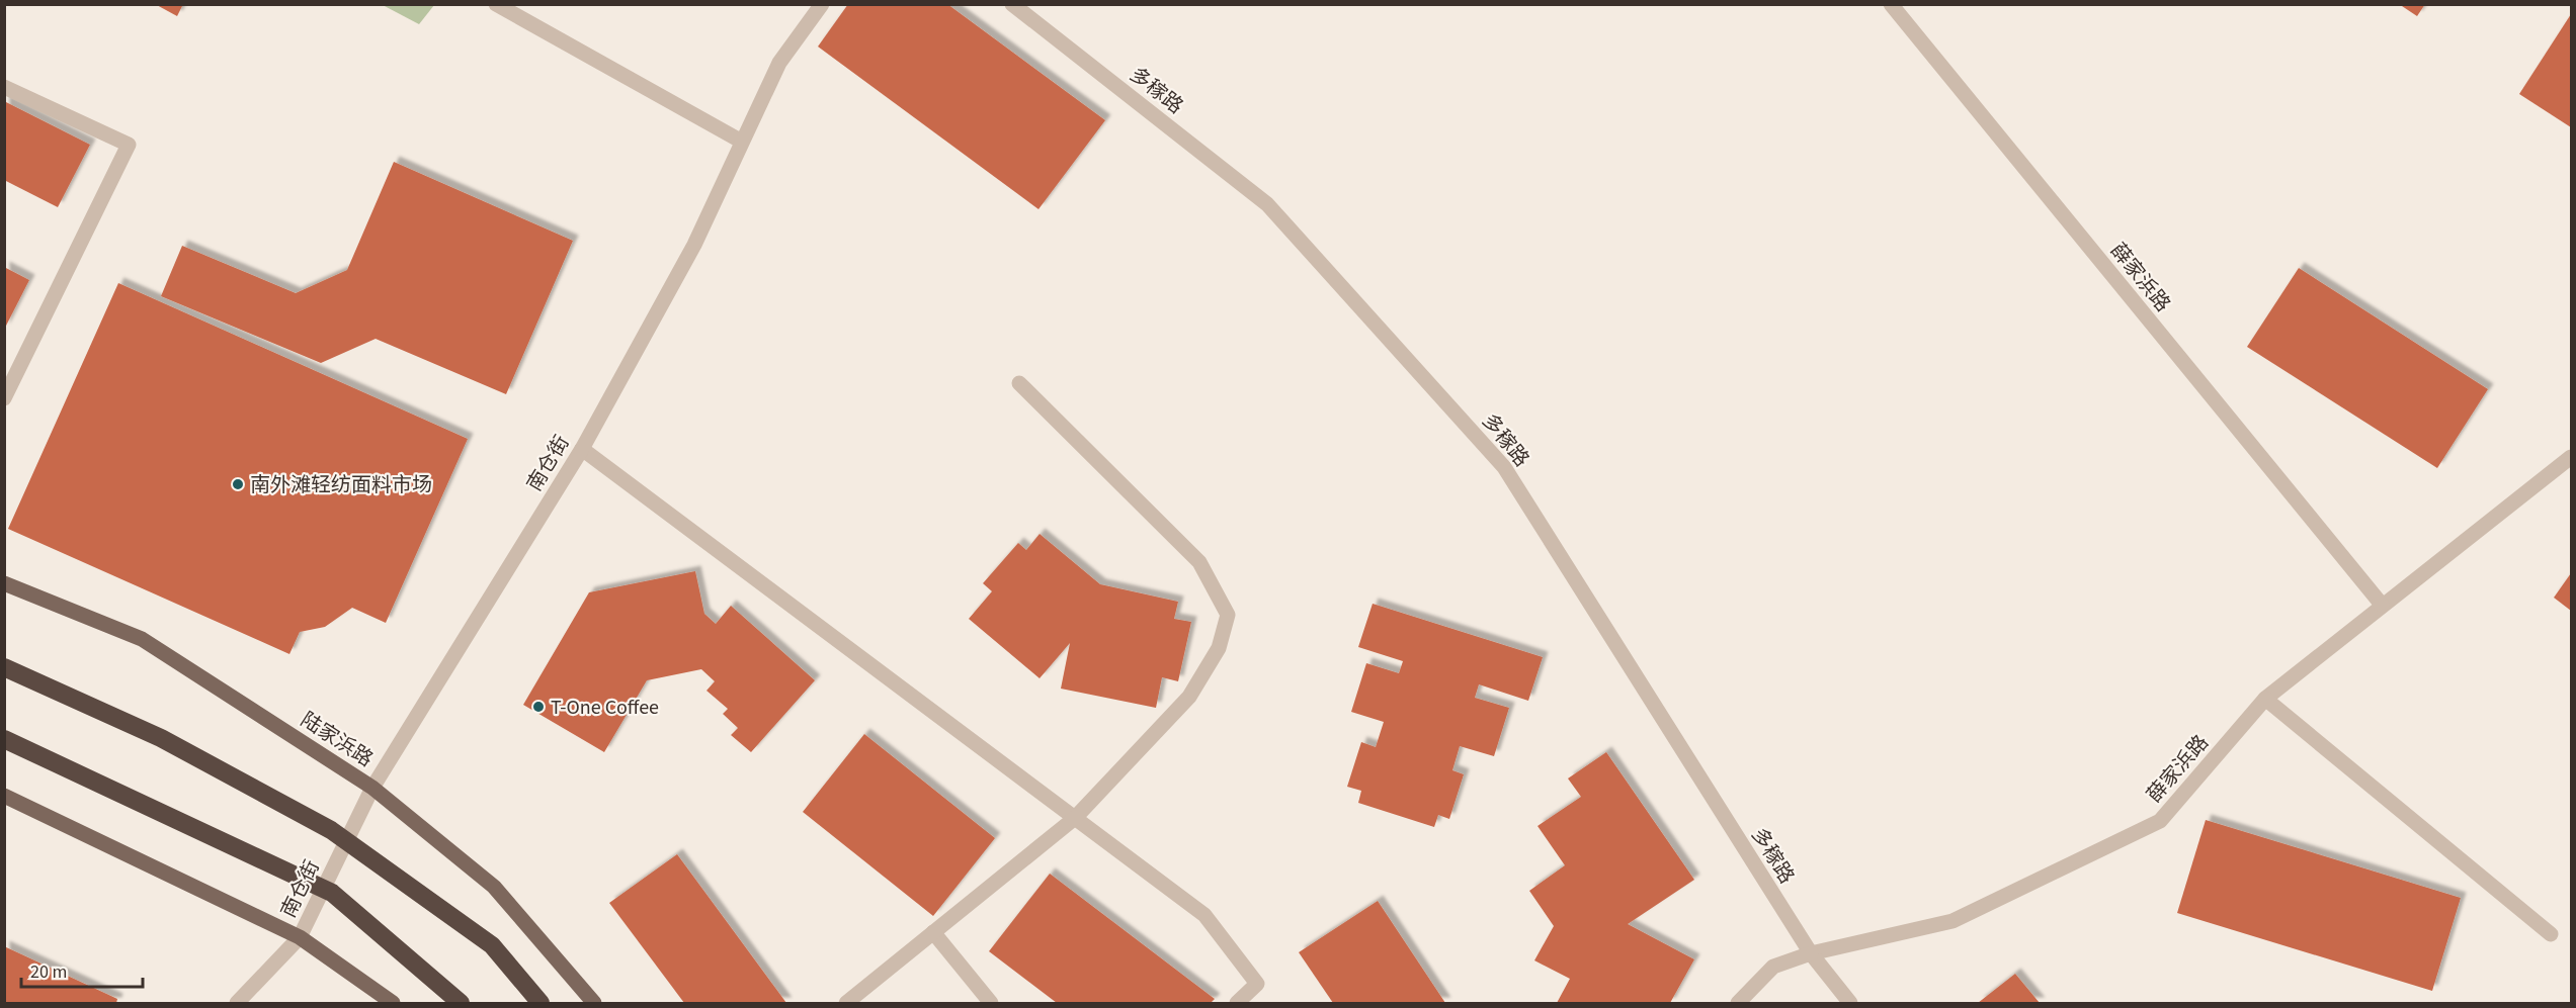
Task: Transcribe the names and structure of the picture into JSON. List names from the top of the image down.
{
  "streets": {
    "main road": ["陆家浜路"],
    "street": ["多稼路", "薛家浜路", "南仓街"]
  },
  "crossings": [
    ["多稼路", "薛家浜路"],
    ["南仓街", "陆家浜路"]
  ],
  "places": ["南外滩轻纺面料市场", "T-One Coffee"],
  "scale_bar": "20 m"
}
